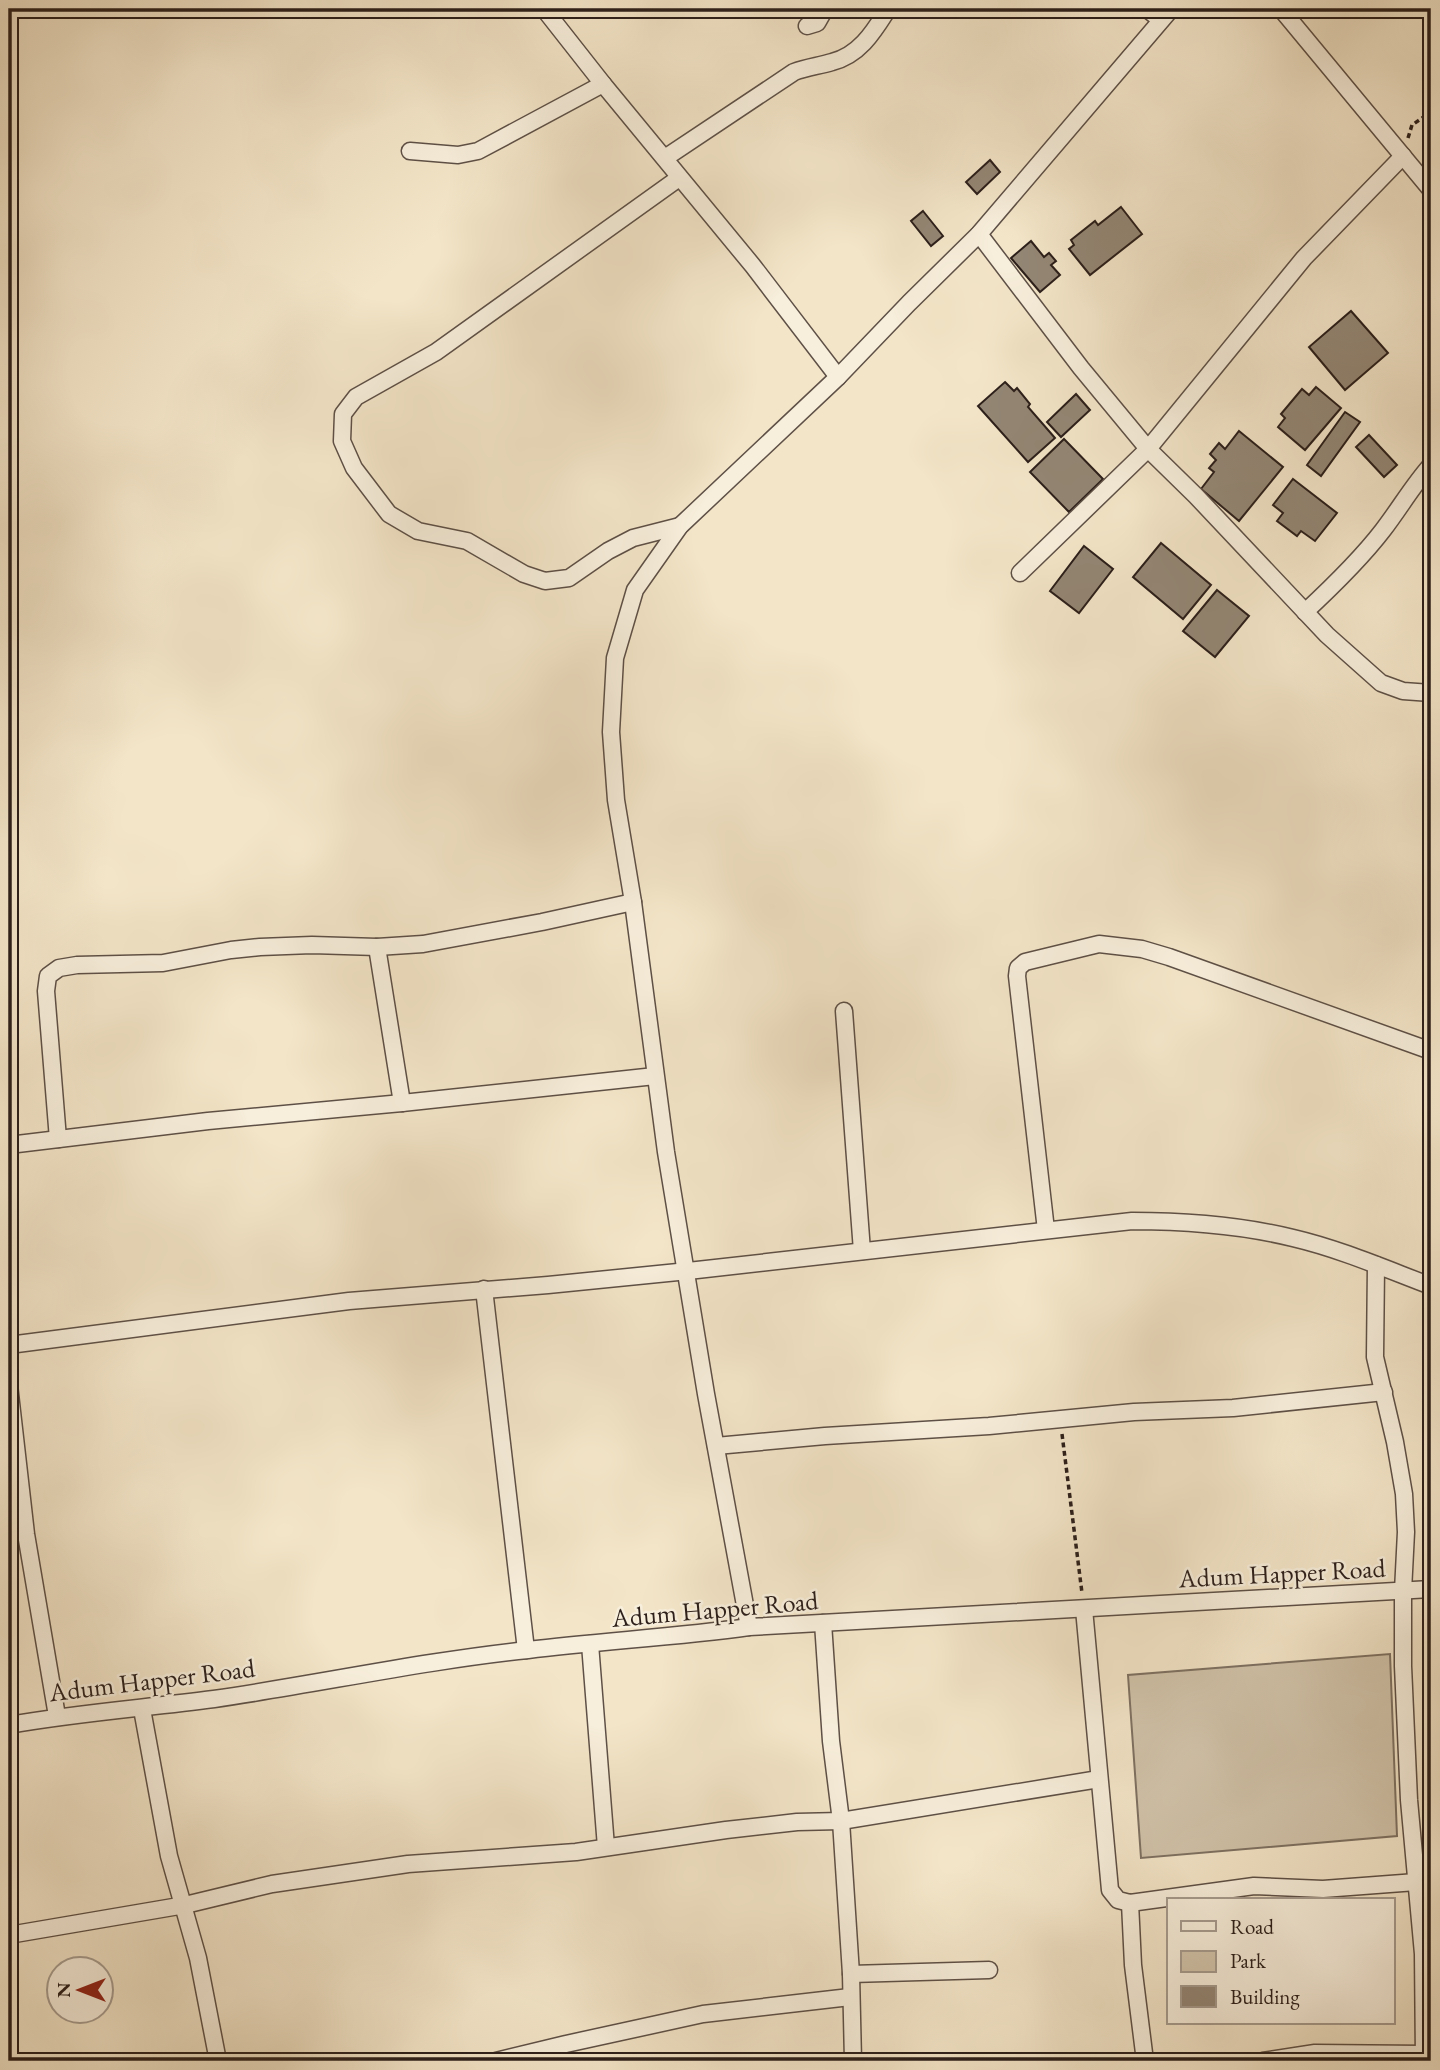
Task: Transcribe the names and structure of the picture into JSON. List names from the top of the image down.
{
  "streets": {
    "street": ["Adum Happer Road"]
  },
  "legend": ["Road", "Park", "Building"],
  "north": "left"
}
